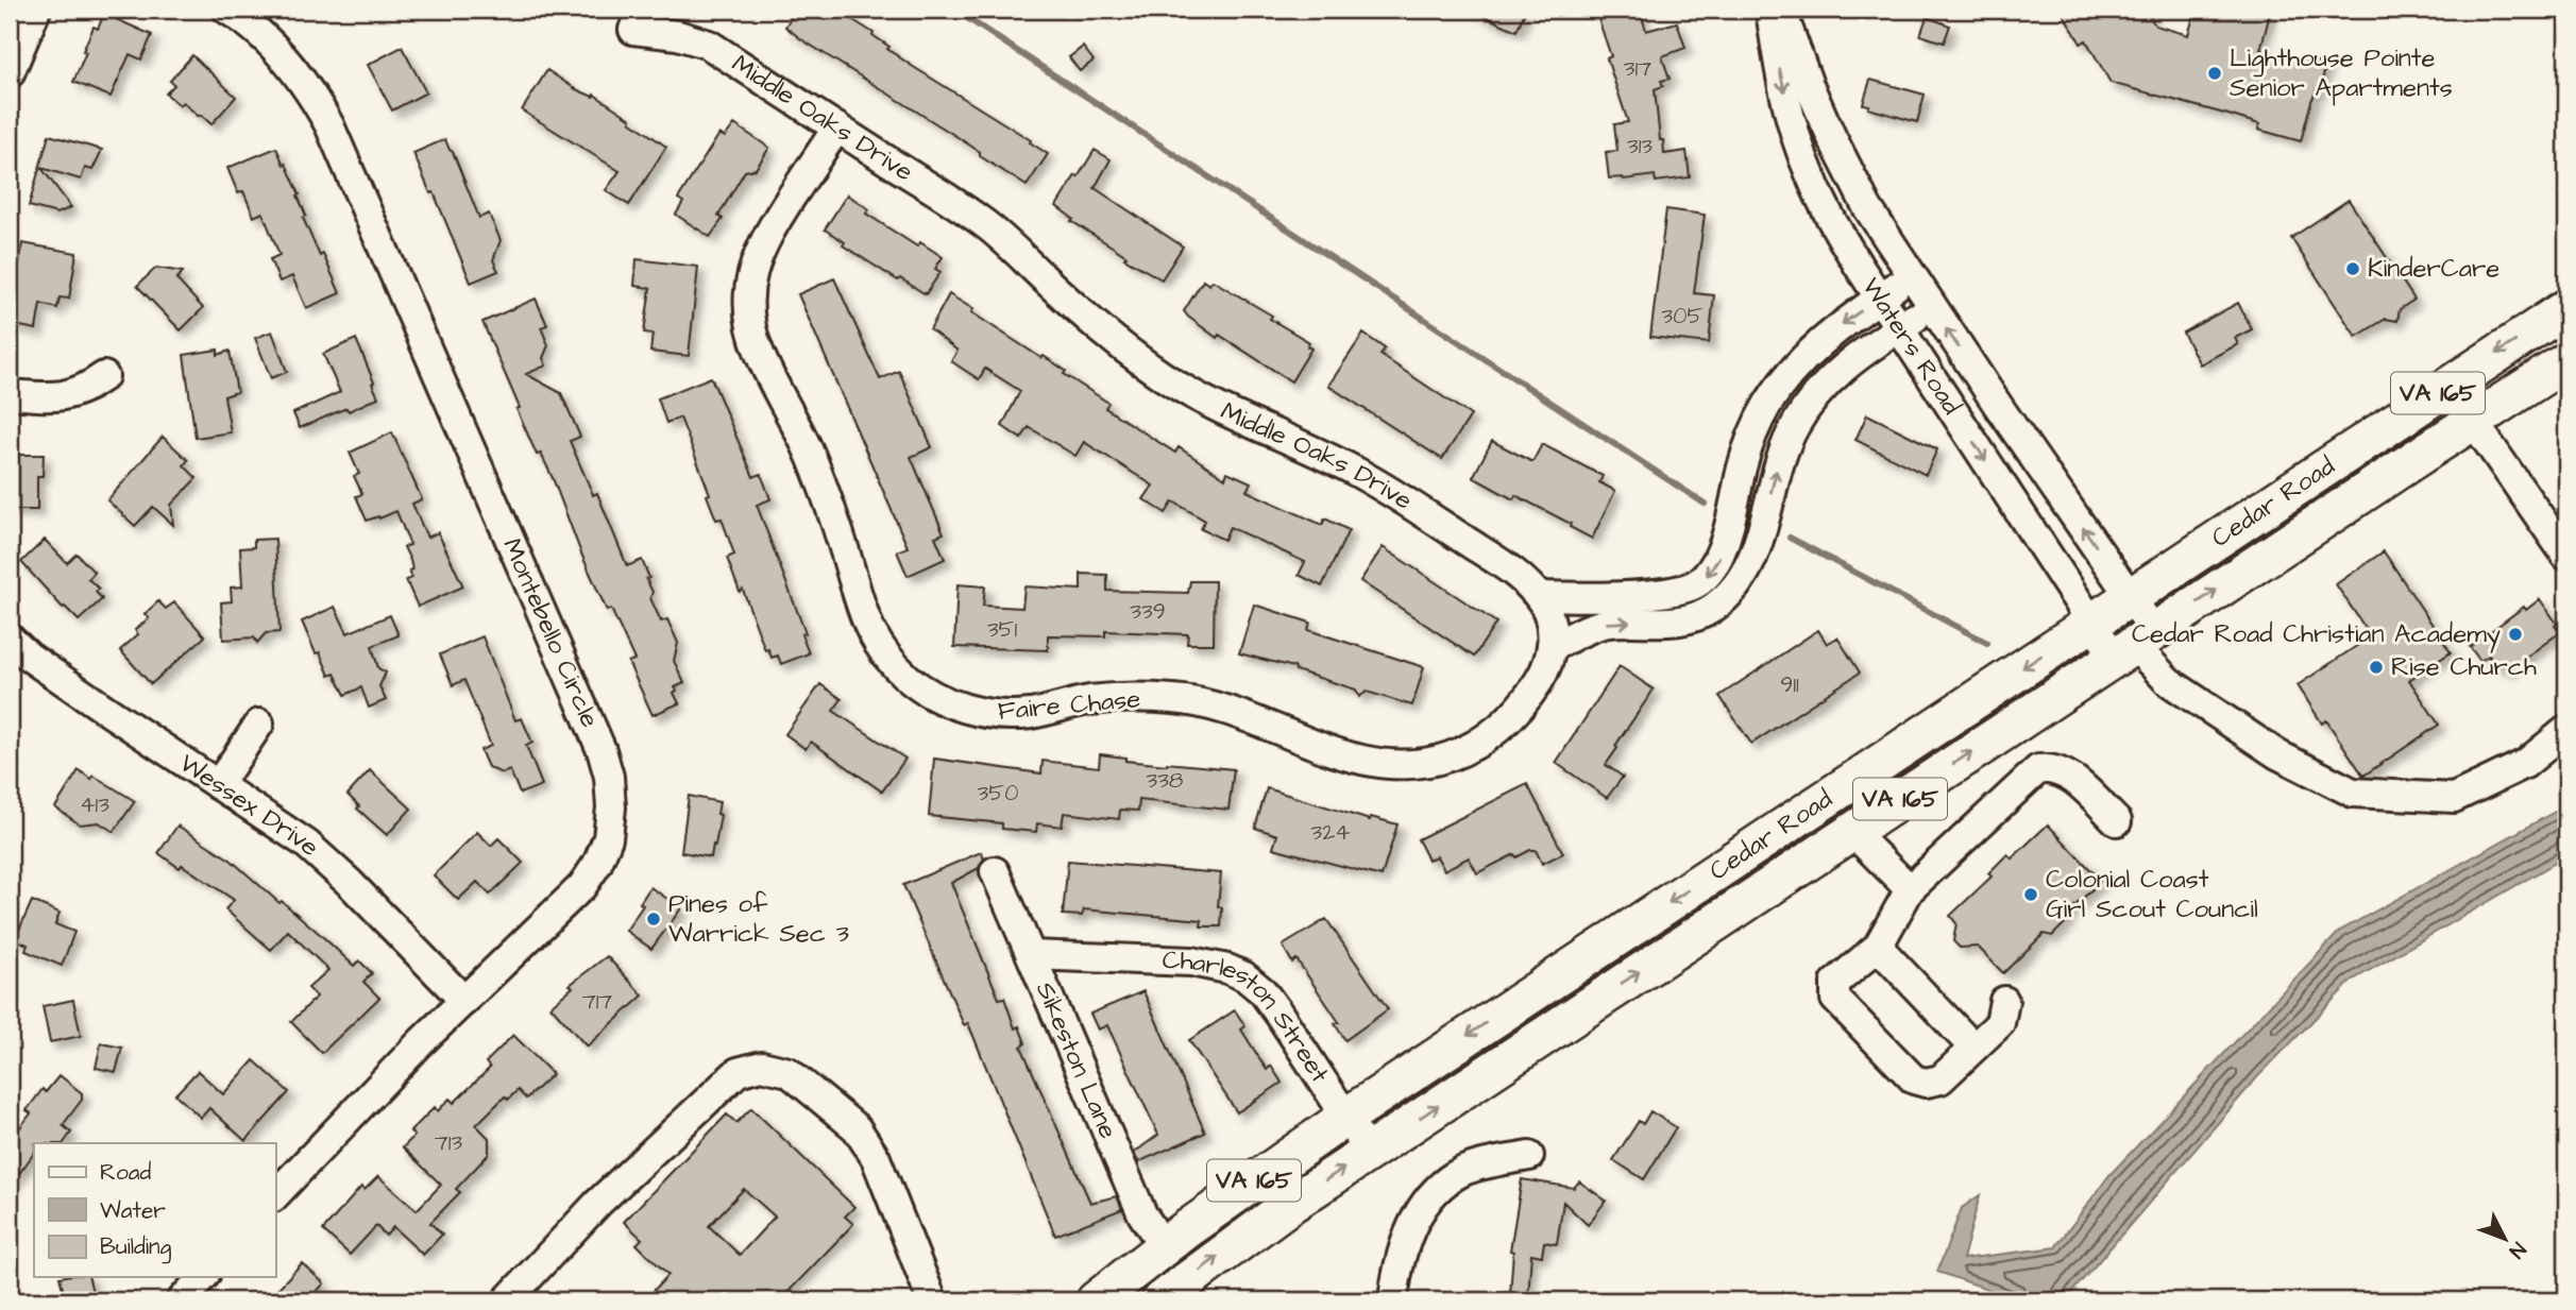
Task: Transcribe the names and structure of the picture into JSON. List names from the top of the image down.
{
  "streets": {
    "main road": ["VA 165", "Cedar Road"],
    "street": [
      "Middle Oaks Drive",
      "Waters Road",
      "Montebello Circle",
      "Faire Chase",
      "Wessex Drive",
      "Charleston Street",
      "Sikeston Lane"
    ]
  },
  "crossings": [
    ["Middle Oaks Drive", "Faire Chase"],
    ["Waters Road", "Cedar Road"],
    ["Cedar Road", "Charleston Street"],
    ["Cedar Road", "Sikeston Lane"],
    ["Montebello Circle", "Wessex Drive"],
    ["Charleston Street", "Sikeston Lane"]
  ],
  "places": [
    "Lighthouse Pointe Senior Apartments",
    "KinderCare",
    "Cedar Road Christian Academy",
    "Rise Church",
    "Colonial Coast Girl Scout Council",
    "Pines of Warrick Sec 3"
  ],
  "house_numbers": [
    "317",
    "313",
    "305",
    "339",
    "351",
    "911",
    "338",
    "350",
    "413",
    "324",
    "717",
    "713"
  ],
  "legend": ["Road", "Water", "Building"],
  "north": "bottom right"
}
